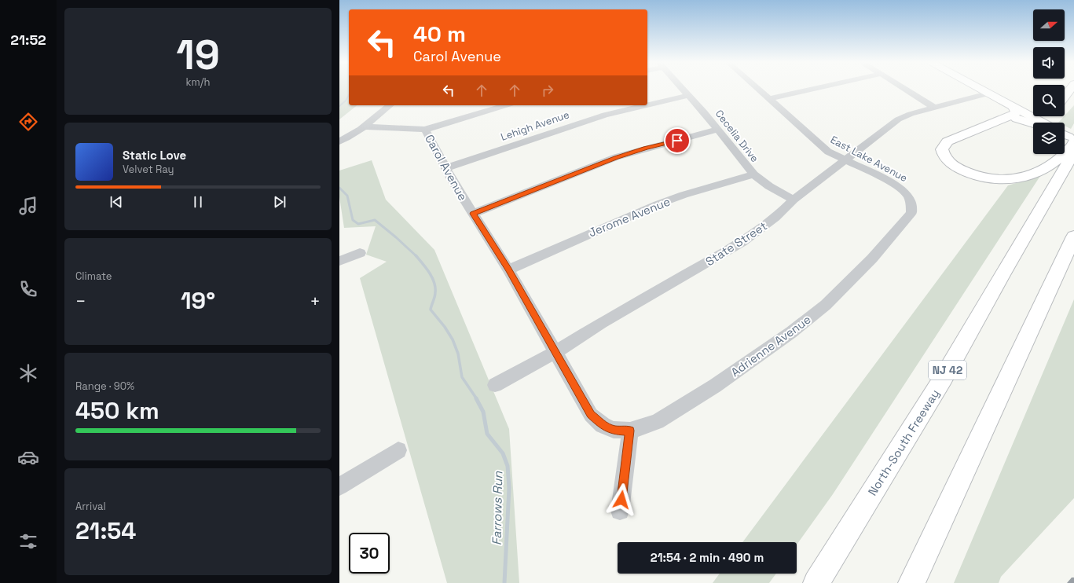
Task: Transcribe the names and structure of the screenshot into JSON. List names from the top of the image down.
{
  "streets": {
    "highway": ["NJ 42", "North-South Freeway"],
    "street": [
      "Lehigh Avenue",
      "Cecelia Drive",
      "East Lake Avenue",
      "Carol Avenue",
      "Jerome Avenue",
      "State Street",
      "Adrienne Avenue"
    ]
  },
  "crossings": [
    ["Lehigh Avenue", "Cecelia Drive"],
    ["Lehigh Avenue", "Carol Avenue"],
    ["Cecelia Drive", "Jerome Avenue"],
    ["Cecelia Drive", "State Street"],
    ["East Lake Avenue", "State Street"],
    ["East Lake Avenue", "Adrienne Avenue"],
    ["Carol Avenue", "Jerome Avenue"],
    ["Carol Avenue", "State Street"],
    ["Carol Avenue", "Adrienne Avenue"]
  ],
  "water": ["Farrows Run"],
  "north": "right",
  "page": {
    "tabs": "21:52",
    "tile": [
      ["19", "km/h"],
      "Climate",
      ["Range · 90%", "450 km"],
      ["Arrival", "21:54"]
    ],
    "turn": ["40 m", "Carol Avenue"],
    "song": ["Static Love", "Velvet Ray"],
    "heat": ["−", "19°", "+"],
    "limit": "30",
    "trip": "21:54 · 2 min · 490 m"
  }
}
